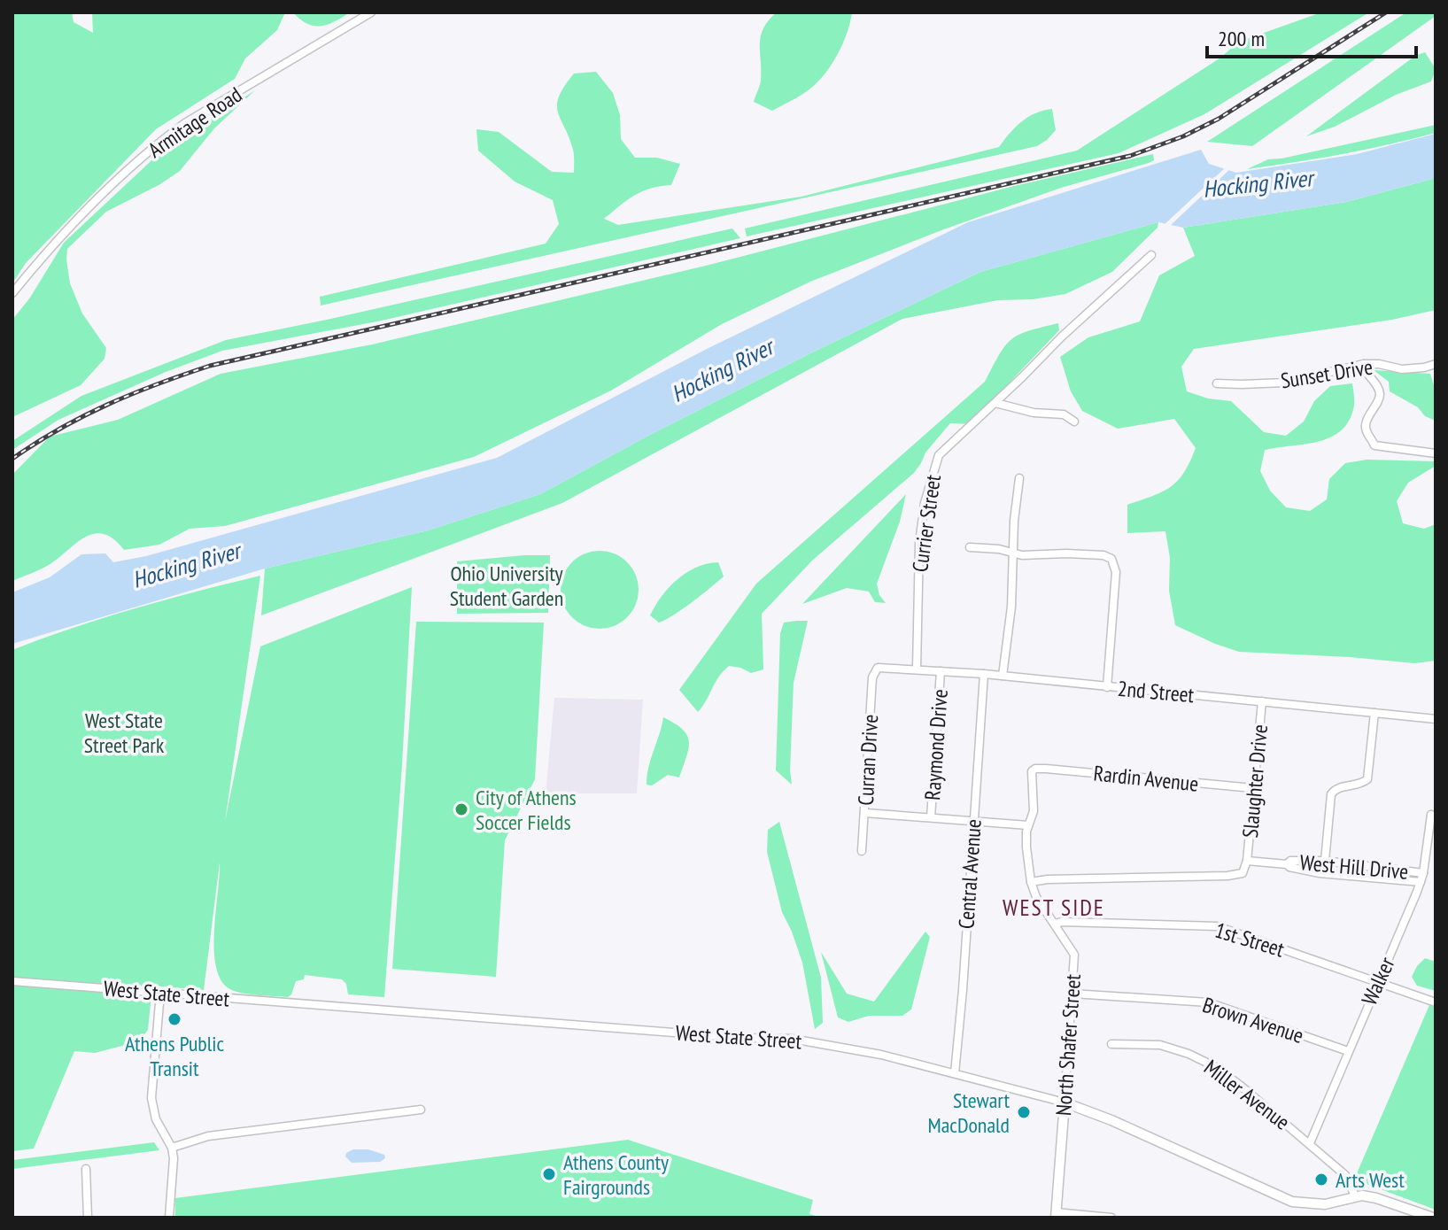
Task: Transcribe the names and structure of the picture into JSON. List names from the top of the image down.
{
  "streets": {
    "street": [
      "Armitage Road",
      "Sunset Drive",
      "Currier Street",
      "2nd Street",
      "Raymond Drive",
      "Curran Drive",
      "Rardin Avenue",
      "Slaughter Drive",
      "West Hill Drive",
      "Central Avenue",
      "1st Street",
      "Walker",
      "West State Street",
      "Brown Avenue",
      "North Shafer Street",
      "Miller Avenue"
    ]
  },
  "crossings": [
    ["Currier Street", "2nd Street"],
    ["2nd Street", "Raymond Drive"],
    ["2nd Street", "Curran Drive"],
    ["2nd Street", "Slaughter Drive"],
    ["2nd Street", "Central Avenue"],
    ["Rardin Avenue", "Slaughter Drive"],
    ["Rardin Avenue", "North Shafer Street"],
    ["Slaughter Drive", "West Hill Drive"],
    ["West Hill Drive", "Walker"],
    ["Central Avenue", "West State Street"],
    ["1st Street", "Walker"],
    ["1st Street", "North Shafer Street"],
    ["Walker", "Brown Avenue"],
    ["Walker", "Miller Avenue"],
    ["West State Street", "North Shafer Street"],
    ["West State Street", "Miller Avenue"],
    ["Brown Avenue", "North Shafer Street"]
  ],
  "districts": ["WEST SIDE"],
  "water": ["Hocking River"],
  "parks": ["Ohio University Student Garden", "West State Street Park"],
  "places": [
    "City of Athens Soccer Fields",
    "Athens Public Transit",
    "Stewart MacDonald",
    "Athens County Fairgrounds",
    "Arts West"
  ],
  "scale_bar": "200 m"
}
